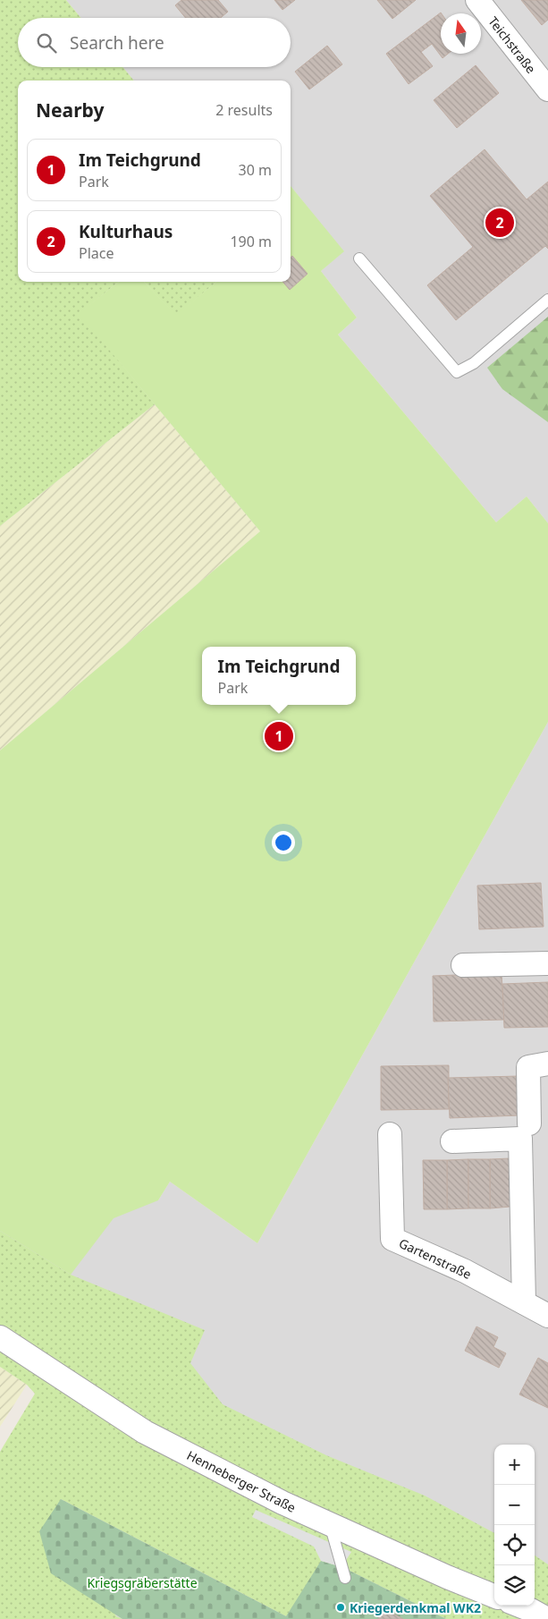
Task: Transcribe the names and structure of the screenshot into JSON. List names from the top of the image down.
{
  "streets": {
    "street": ["Teichstraße", "Gartenstraße", "Henneberger Straße"]
  },
  "parks": ["Kriegsgräberstätte"],
  "places": ["Kriegerdenkmal WK2"],
  "north": "top",
  "page": {
    "search": "Search here",
    "heading": ["Nearby", "2 results"],
    "list": [
      {
        "mark": "1",
        "name": "Im Teichgrund",
        "note": "Park",
        "value": "30 m"
      },
      {
        "mark": "2",
        "name": "Kulturhaus",
        "note": "Place",
        "value": "190 m"
      }
    ],
    "pins": ["2", "1"],
    "popup": ["Im Teichgrund", "Park"],
    "map_buttons": ["+", "−"]
  }
}
